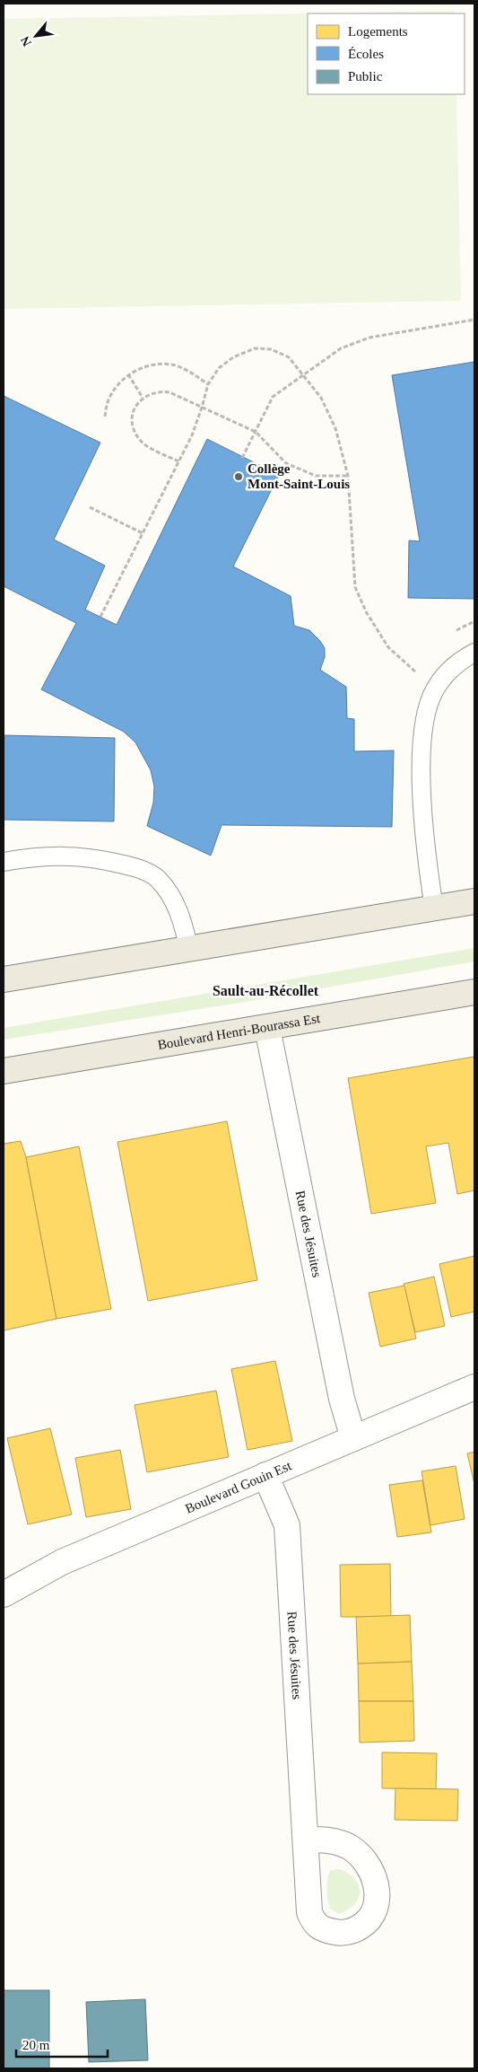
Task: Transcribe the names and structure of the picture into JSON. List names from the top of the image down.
{
  "streets": {
    "main road": ["Boulevard Henri-Bourassa Est"],
    "street": ["Rue des Jésuites", "Boulevard Gouin Est"]
  },
  "crossings": [
    ["Boulevard Henri-Bourassa Est", "Rue des Jésuites"],
    ["Rue des Jésuites", "Boulevard Gouin Est"]
  ],
  "districts": ["Sault-au-Récollet"],
  "places": ["Collège Mont-Saint-Louis"],
  "legend": ["Logements", "Écoles", "Public"],
  "scale_bar": "20 m",
  "north": "bottom left"
}
